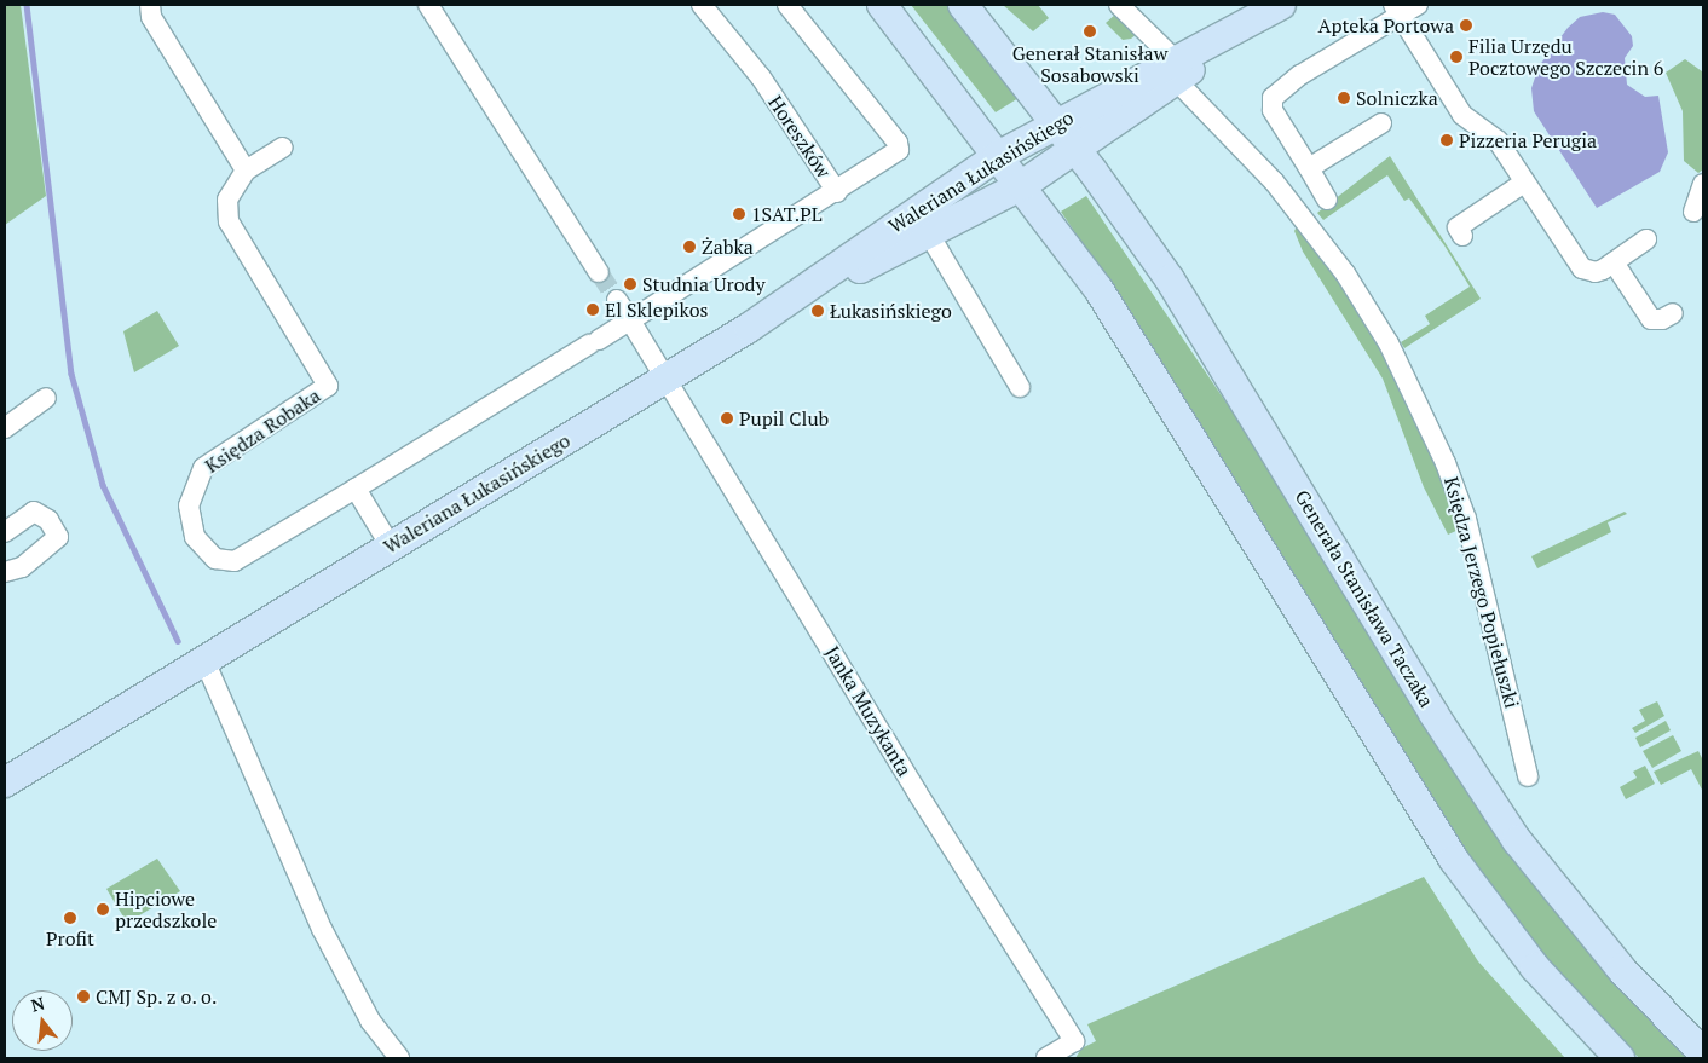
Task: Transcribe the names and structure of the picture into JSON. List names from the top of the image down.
{
  "streets": {
    "main road": ["Waleriana Łukasińskiego", "Generała Stanisława Taczaka"],
    "street": [
      "Horeszków",
      "Księdza Robaka",
      "Księdza Jerzego Popiełuszki",
      "Janka Muzykanta"
    ]
  },
  "crossings": [
    ["Horeszków", "Księdza Robaka"],
    ["Waleriana Łukasińskiego", "Księdza Jerzego Popiełuszki"],
    ["Waleriana Łukasińskiego", "Generała Stanisława Taczaka"],
    ["Waleriana Łukasińskiego", "Janka Muzykanta"]
  ],
  "places": [
    "Apteka Portowa",
    "Generał Stanisław Sosabowski",
    "Filia Urzędu Pocztowego Szczecin 6",
    "Solniczka",
    "Pizzeria Perugia",
    "1SAT.PL",
    "Żabka",
    "Studnia Urody",
    "El Sklepikos",
    "Łukasińskiego",
    "Pupil Club",
    "Hipciowe przedszkole",
    "Profit",
    "CMJ Sp. z o. o."
  ],
  "north": "top"
}
